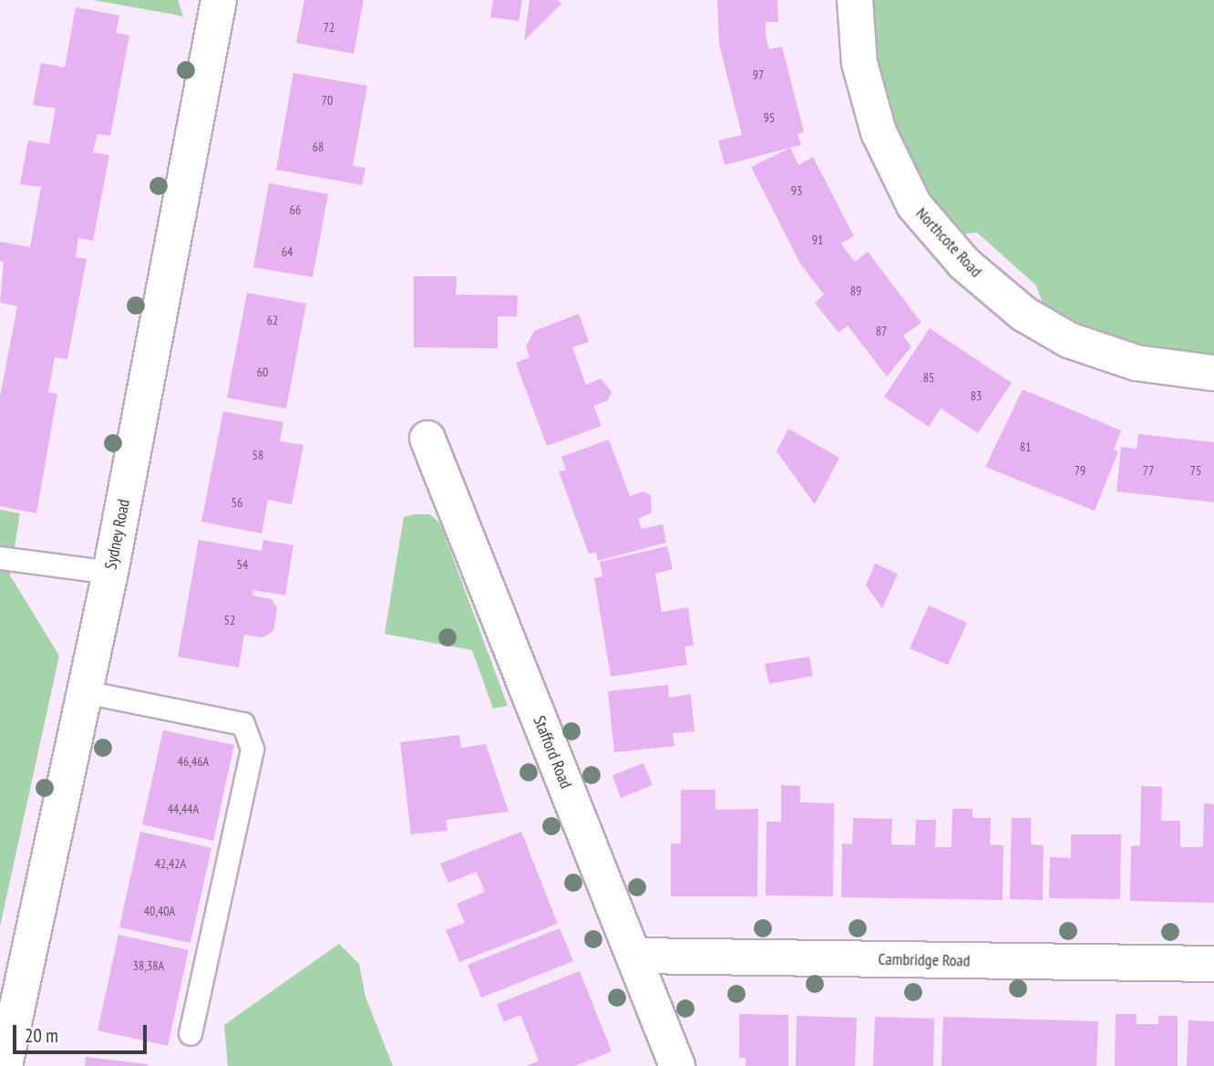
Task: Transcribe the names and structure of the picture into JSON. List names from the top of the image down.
{
  "streets": {
    "street": [
      "Northcote Road",
      "Sydney Road",
      "Stafford Road",
      "Cambridge Road"
    ]
  },
  "crossings": [
    ["Stafford Road", "Cambridge Road"]
  ],
  "house_numbers": [
    "72",
    "97",
    "70",
    "95",
    "68",
    "93",
    "66",
    "91",
    "64",
    "89",
    "62",
    "87",
    "60",
    "85",
    "83",
    "81",
    "58",
    "79",
    "77",
    "75",
    "56",
    "54",
    "52",
    "46,46A",
    "44,44A",
    "42,42A",
    "40,40A",
    "38,38A"
  ],
  "scale_bar": "20 m"
}
